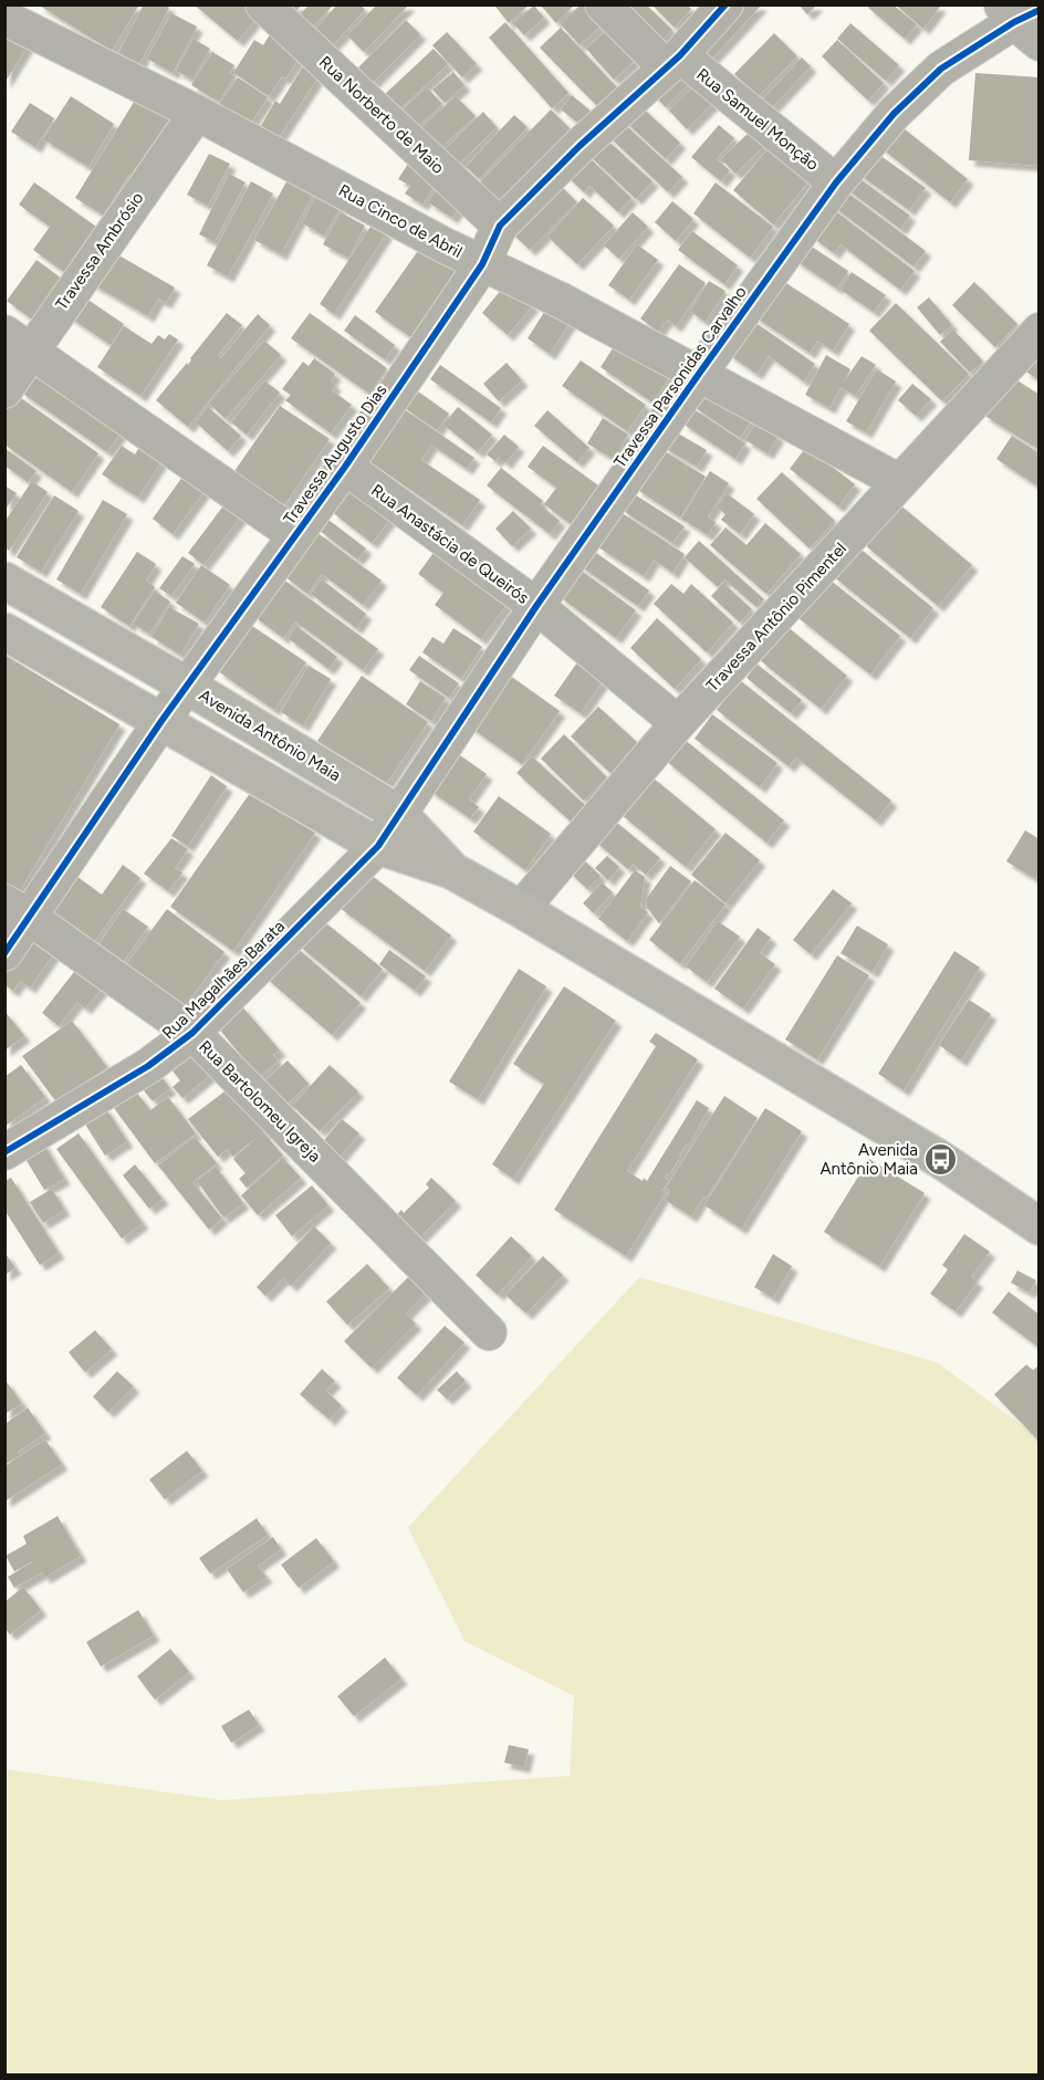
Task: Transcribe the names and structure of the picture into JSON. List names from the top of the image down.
{
  "streets": {
    "main road": ["Avenida Antônio Maia"],
    "street": [
      "Rua Norberto de Maio",
      "Rua Samuel Monção",
      "Rua Cinco de Abril",
      "Travessa Ambrósio",
      "Travessa Parsonidas Carvalho",
      "Travessa Augusto Dias",
      "Rua Anastácia de Queirós",
      "Travessa Antônio Pimentel",
      "Rua Magalhães Barata",
      "Rua Bartolomeu Igreja"
    ]
  },
  "crossings": [
    ["Rua Norberto de Maio", "Travessa Augusto Dias"],
    ["Rua Samuel Monção", "Travessa Parsonidas Carvalho"],
    ["Rua Samuel Monção", "Travessa Augusto Dias"],
    ["Rua Cinco de Abril", "Travessa Ambrósio"],
    ["Rua Cinco de Abril", "Travessa Parsonidas Carvalho"],
    ["Rua Cinco de Abril", "Travessa Augusto Dias"],
    ["Rua Cinco de Abril", "Travessa Antônio Pimentel"],
    ["Travessa Parsonidas Carvalho", "Rua Anastácia de Queirós"],
    ["Travessa Parsonidas Carvalho", "Avenida Antônio Maia"],
    ["Travessa Parsonidas Carvalho", "Rua Magalhães Barata"],
    ["Travessa Augusto Dias", "Rua Anastácia de Queirós"],
    ["Travessa Augusto Dias", "Avenida Antônio Maia"],
    ["Travessa Augusto Dias", "Rua Bartolomeu Igreja"],
    ["Rua Anastácia de Queirós", "Travessa Antônio Pimentel"],
    ["Travessa Antônio Pimentel", "Avenida Antônio Maia"],
    ["Avenida Antônio Maia", "Rua Magalhães Barata"],
    ["Rua Magalhães Barata", "Rua Bartolomeu Igreja"]
  ],
  "places": {
    "bus stop": ["Avenida Antônio Maia"]
  }
}
